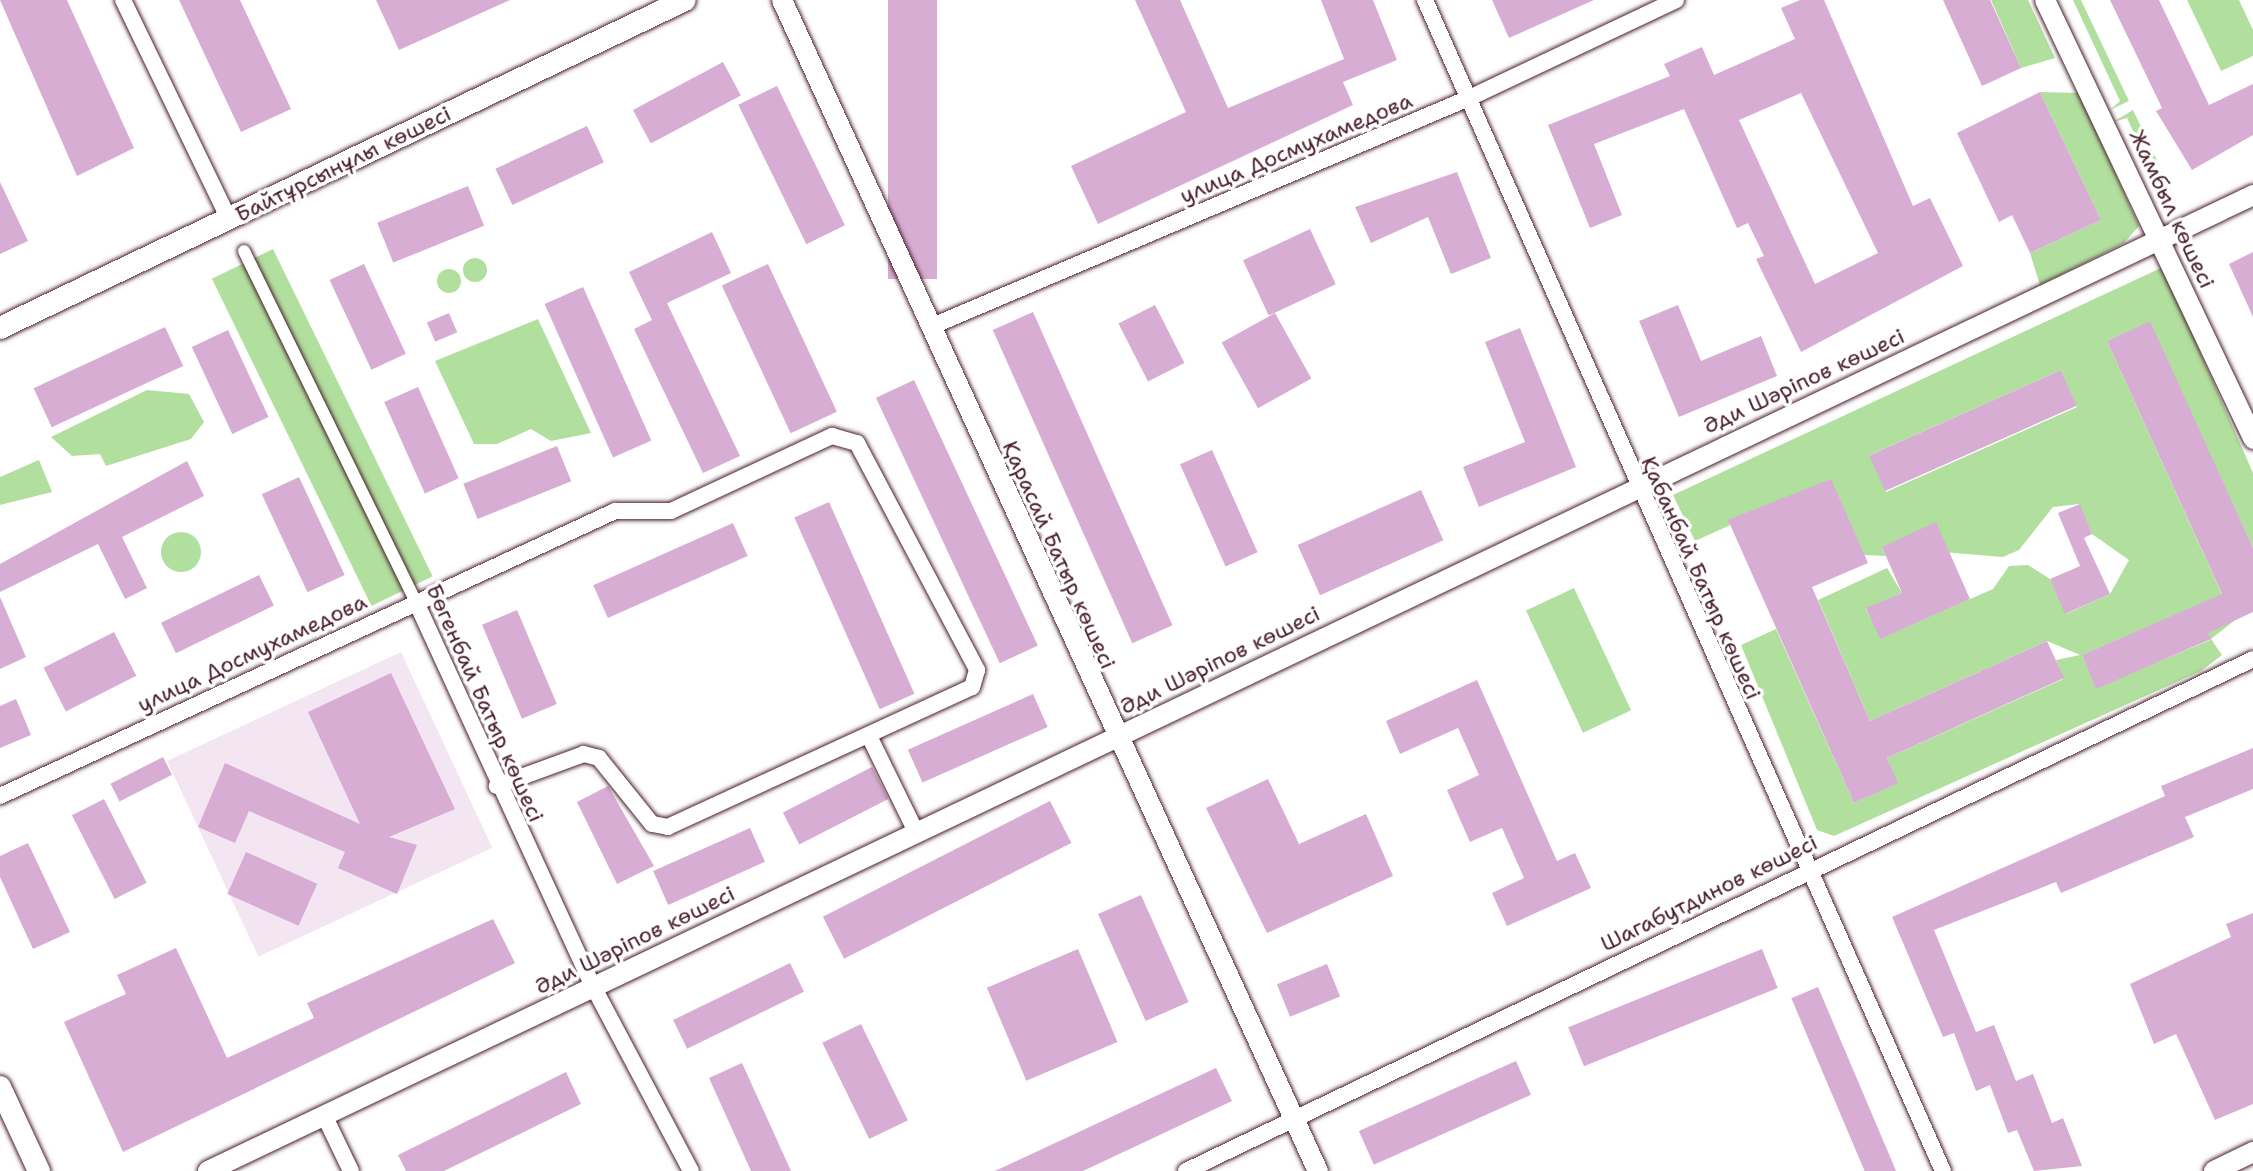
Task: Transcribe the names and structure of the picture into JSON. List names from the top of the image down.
{
  "streets": {
    "main road": ["Байтұрсынұлы көшесі"],
    "street": [
      "улица Досмухамедова",
      "Жамбыл көшесі",
      "Әди Шәріпов көшесі",
      "Қарасай Батыр көшесі",
      "Қабанбай Батыр көшесі",
      "Бөгенбай Батыр көшесі",
      "Шагабутдинов көшесі"
    ]
  },
  "crossings": [
    ["улица Досмухамедова", "Қарасай Батыр көшесі"],
    ["улица Досмухамедова", "Қабанбай Батыр көшесі"],
    ["улица Досмухамедова", "Бөгенбай Батыр көшесі"],
    ["Жамбыл көшесі", "Әди Шәріпов көшесі"],
    ["Әди Шәріпов көшесі", "Қарасай Батыр көшесі"],
    ["Әди Шәріпов көшесі", "Қабанбай Батыр көшесі"],
    ["Әди Шәріпов көшесі", "Бөгенбай Батыр көшесі"],
    ["Қарасай Батыр көшесі", "Шагабутдинов көшесі"],
    ["Қабанбай Батыр көшесі", "Шагабутдинов көшесі"]
  ]
}
